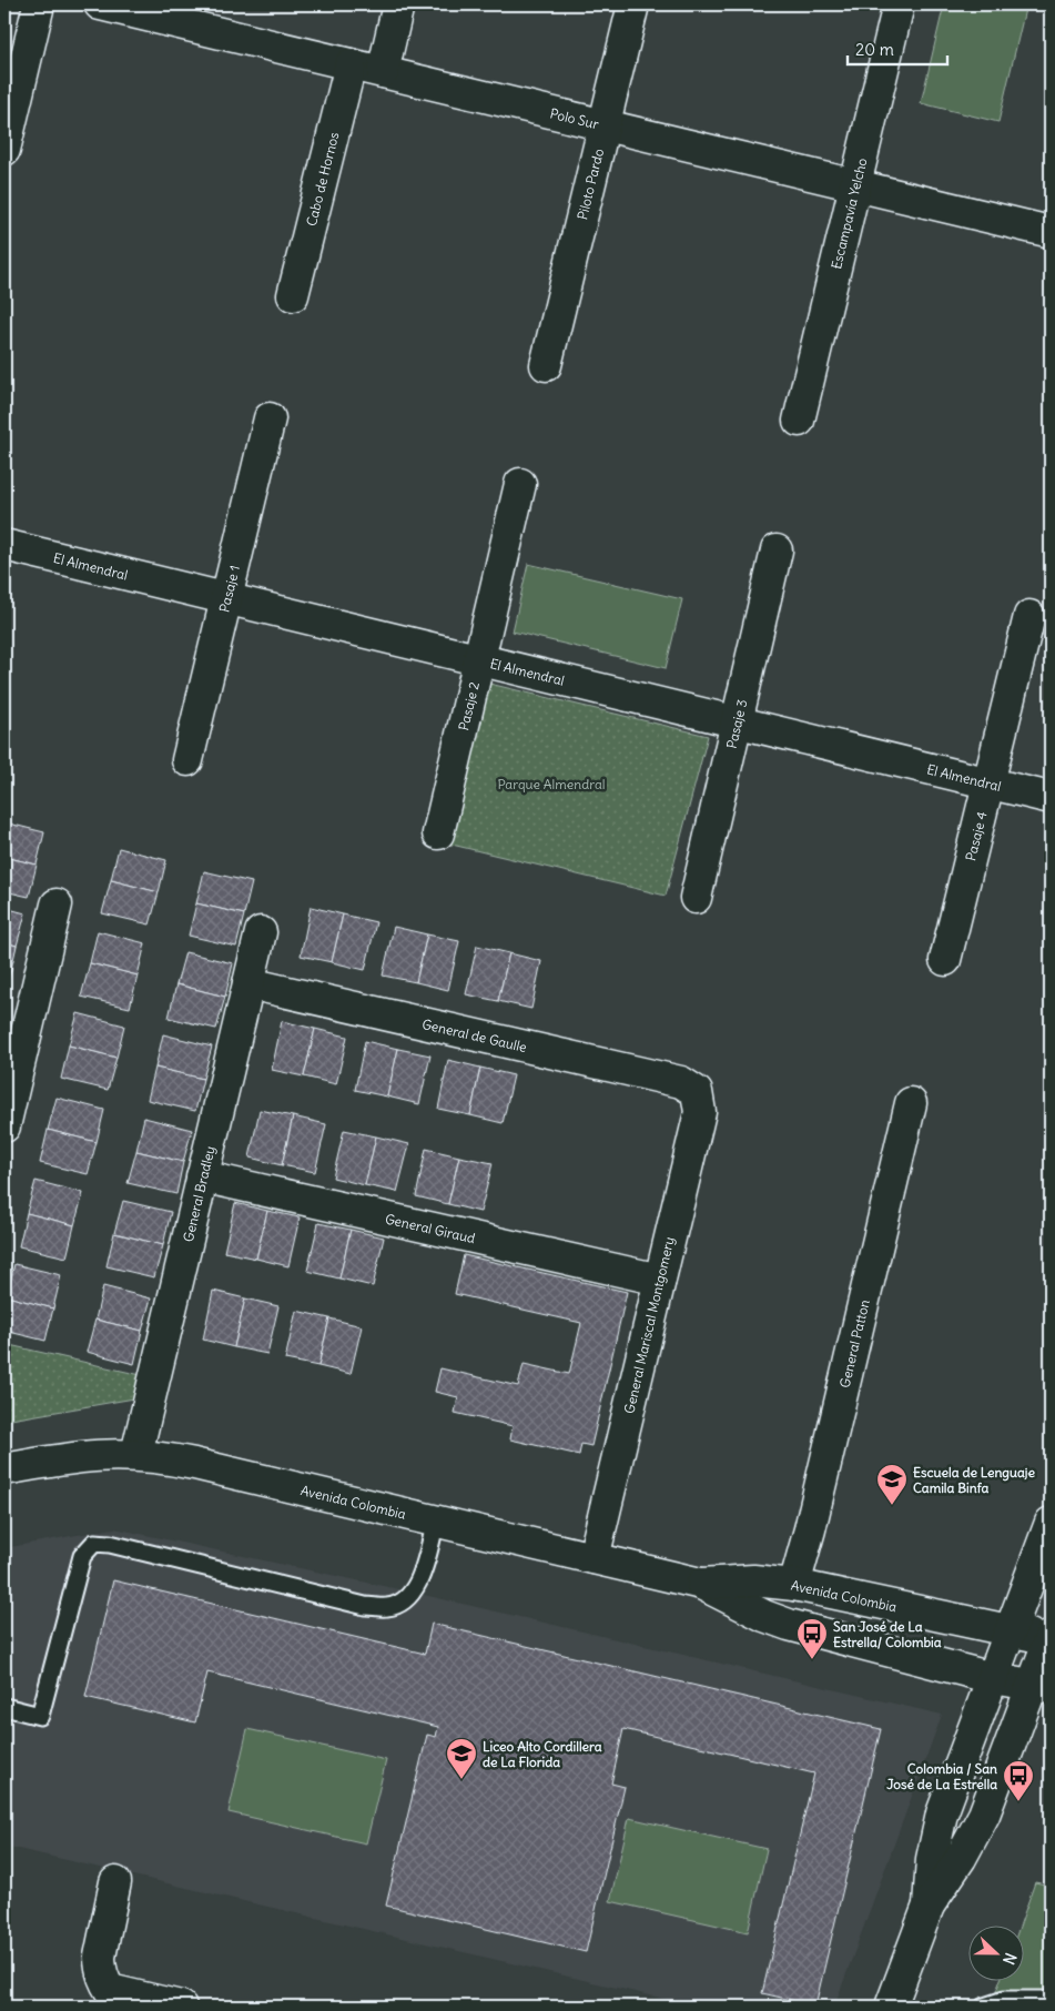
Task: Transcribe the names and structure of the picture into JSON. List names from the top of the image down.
{
  "streets": {
    "street": [
      "Polo Sur",
      "Cabo de Hornos",
      "Piloto Pardo",
      "Escampavía Yelcho",
      "El Almendral",
      "Pasaje 1",
      "Pasaje 2",
      "Pasaje 3",
      "Pasaje 4",
      "General de Gaulle",
      "General Bradley",
      "General Giraud",
      "General Mariscal Montgomery",
      "General Patton",
      "Avenida Colombia"
    ]
  },
  "crossings": [
    ["Polo Sur", "Cabo de Hornos"],
    ["Polo Sur", "Piloto Pardo"],
    ["Polo Sur", "Escampavía Yelcho"],
    ["El Almendral", "Pasaje 1"],
    ["El Almendral", "Pasaje 2"],
    ["El Almendral", "Pasaje 3"],
    ["El Almendral", "Pasaje 4"],
    ["General de Gaulle", "General Bradley"],
    ["General de Gaulle", "General Mariscal Montgomery"],
    ["General Bradley", "General Giraud"],
    ["General Bradley", "Avenida Colombia"],
    ["General Giraud", "General Mariscal Montgomery"],
    ["General Mariscal Montgomery", "Avenida Colombia"],
    ["General Patton", "Avenida Colombia"]
  ],
  "parks": ["Parque Almendral"],
  "places": {
    "school or university": ["Escuela de Lenguaje Camila Binfa", "Liceo Alto Cordillera de La Florida"],
    "bus stop": ["San José de La Estrella/ Colombia", "Colombia / San José de La Estrella"]
  },
  "scale_bar": "20 m",
  "north": "right"
}
